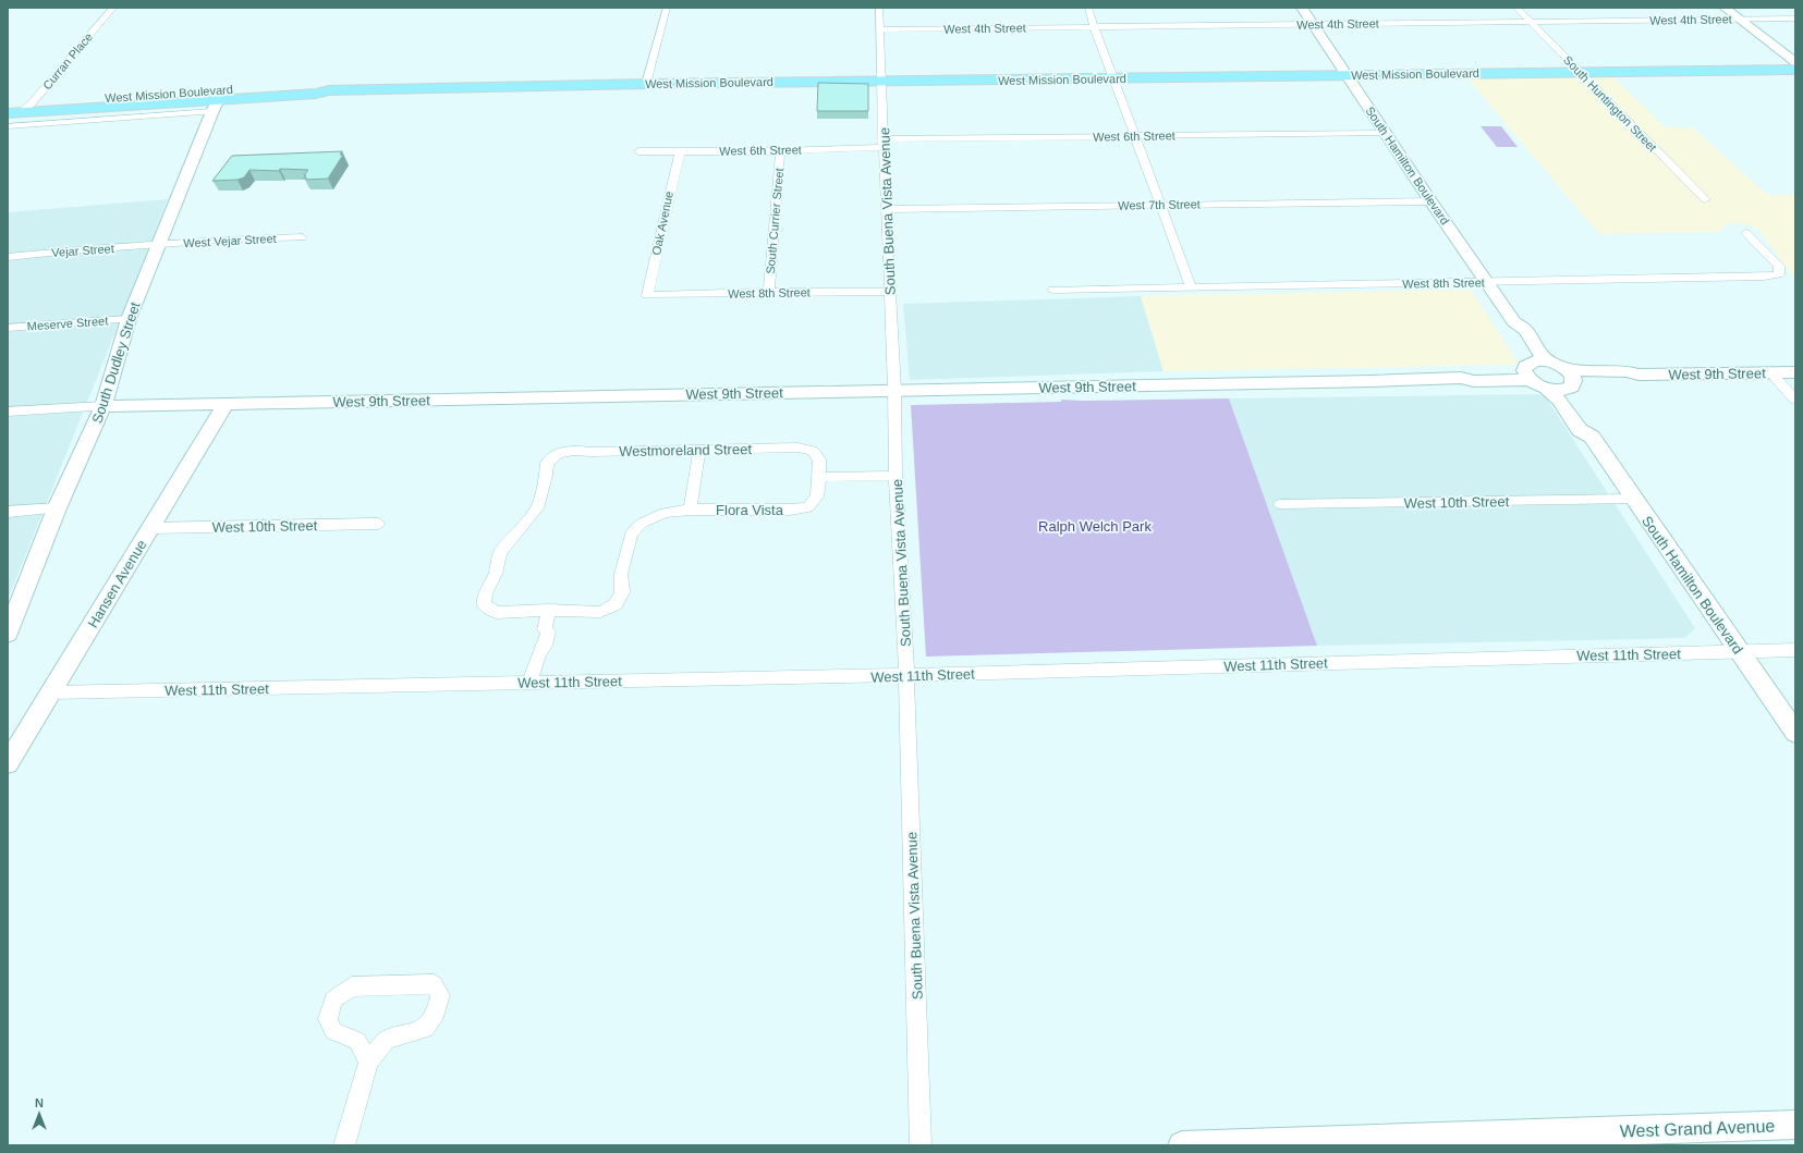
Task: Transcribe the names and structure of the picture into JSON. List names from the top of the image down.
{
  "streets": {
    "main road": ["West Mission Boulevard"],
    "street": [
      "West 4th Street",
      "Curran Place",
      "South Huntington Street",
      "West 6th Street",
      "South Hamilton Boulevard",
      "West 7th Street",
      "South Buena Vista Avenue",
      "South Currier Street",
      "Oak Avenue",
      "West Vejar Street",
      "Vejar Street",
      "West 8th Street",
      "Meserve Street",
      "South Dudley Street",
      "West 9th Street",
      "Westmoreland Street",
      "West 10th Street",
      "Flora Vista",
      "Hansen Avenue",
      "West 11th Street",
      "West Grand Avenue"
    ]
  },
  "crossings": [
    ["West 4th Street", "South Huntington Street"],
    ["West 4th Street", "South Hamilton Boulevard"],
    ["West 4th Street", "South Buena Vista Avenue"],
    ["Curran Place", "West Mission Boulevard"],
    ["West Mission Boulevard", "South Huntington Street"],
    ["West Mission Boulevard", "South Hamilton Boulevard"],
    ["West Mission Boulevard", "South Buena Vista Avenue"],
    ["West Mission Boulevard", "South Dudley Street"],
    ["West 6th Street", "South Hamilton Boulevard"],
    ["West 6th Street", "South Buena Vista Avenue"],
    ["West 6th Street", "South Currier Street"],
    ["West 6th Street", "Oak Avenue"],
    ["South Hamilton Boulevard", "West 7th Street"],
    ["South Hamilton Boulevard", "West 8th Street"],
    ["South Hamilton Boulevard", "West 9th Street"],
    ["South Hamilton Boulevard", "West 10th Street"],
    ["South Hamilton Boulevard", "West 11th Street"],
    ["West 7th Street", "South Buena Vista Avenue"],
    ["South Buena Vista Avenue", "West 8th Street"],
    ["South Buena Vista Avenue", "West 9th Street"],
    ["South Buena Vista Avenue", "West 11th Street"],
    ["South Currier Street", "West 8th Street"],
    ["Oak Avenue", "West 8th Street"],
    ["West Vejar Street", "Vejar Street"],
    ["West Vejar Street", "South Dudley Street"],
    ["Vejar Street", "South Dudley Street"],
    ["Meserve Street", "South Dudley Street"],
    ["South Dudley Street", "West 9th Street"],
    ["West 9th Street", "Hansen Avenue"],
    ["Westmoreland Street", "Flora Vista"],
    ["West 10th Street", "Hansen Avenue"],
    ["Hansen Avenue", "West 11th Street"]
  ],
  "parks": ["Ralph Welch Park"],
  "north": "top"
}
